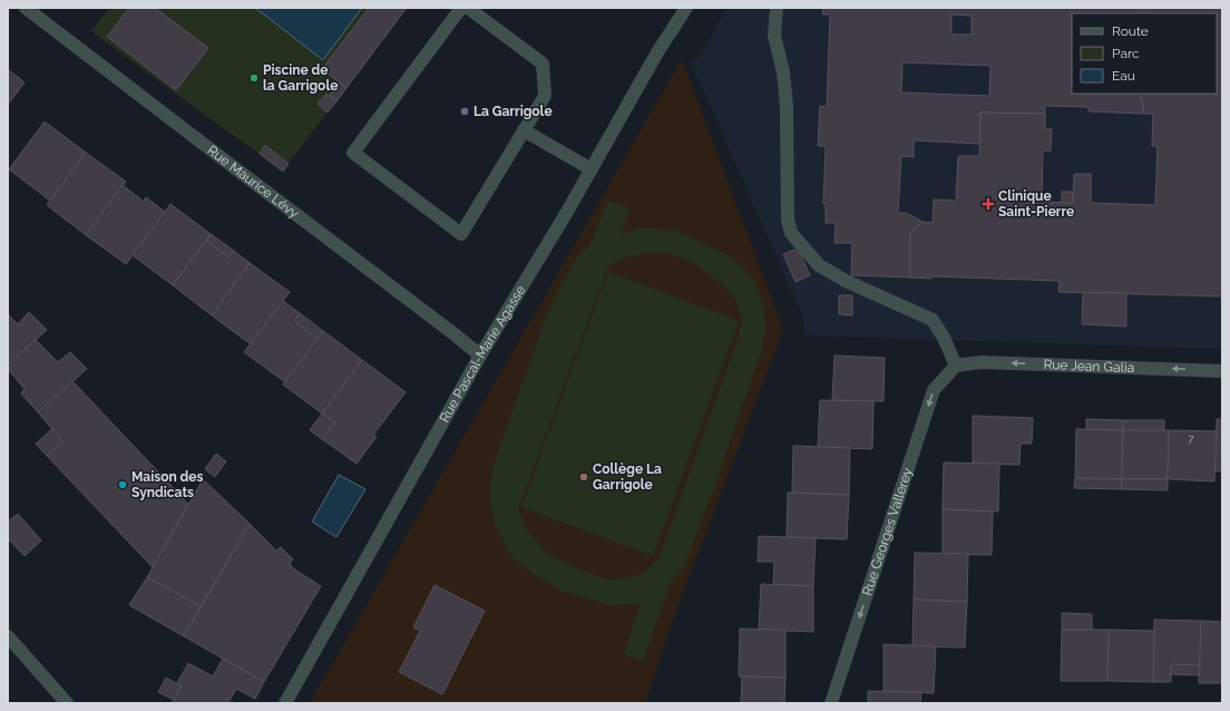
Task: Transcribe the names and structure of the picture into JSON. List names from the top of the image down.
{
  "streets": {
    "street": [
      "Rue Maurice Lévy",
      "Rue Pascal-Marie Agasse",
      "Rue Jean Galia",
      "Rue Georges Vallerey"
    ]
  },
  "crossings": [
    ["Rue Maurice Lévy", "Rue Pascal-Marie Agasse"],
    ["Rue Jean Galia", "Rue Georges Vallerey"]
  ],
  "one_way": ["Rue Jean Galia", "Rue Georges Vallerey"],
  "places": {
    "other": [
      "Piscine de la Garrigole",
      "La Garrigole",
      "Collège La Garrigole",
      "Maison des Syndicats"
    ],
    "health": ["Clinique Saint-Pierre"]
  },
  "house_numbers": ["7"],
  "legend": ["Route", "Parc", "Eau"]
}
